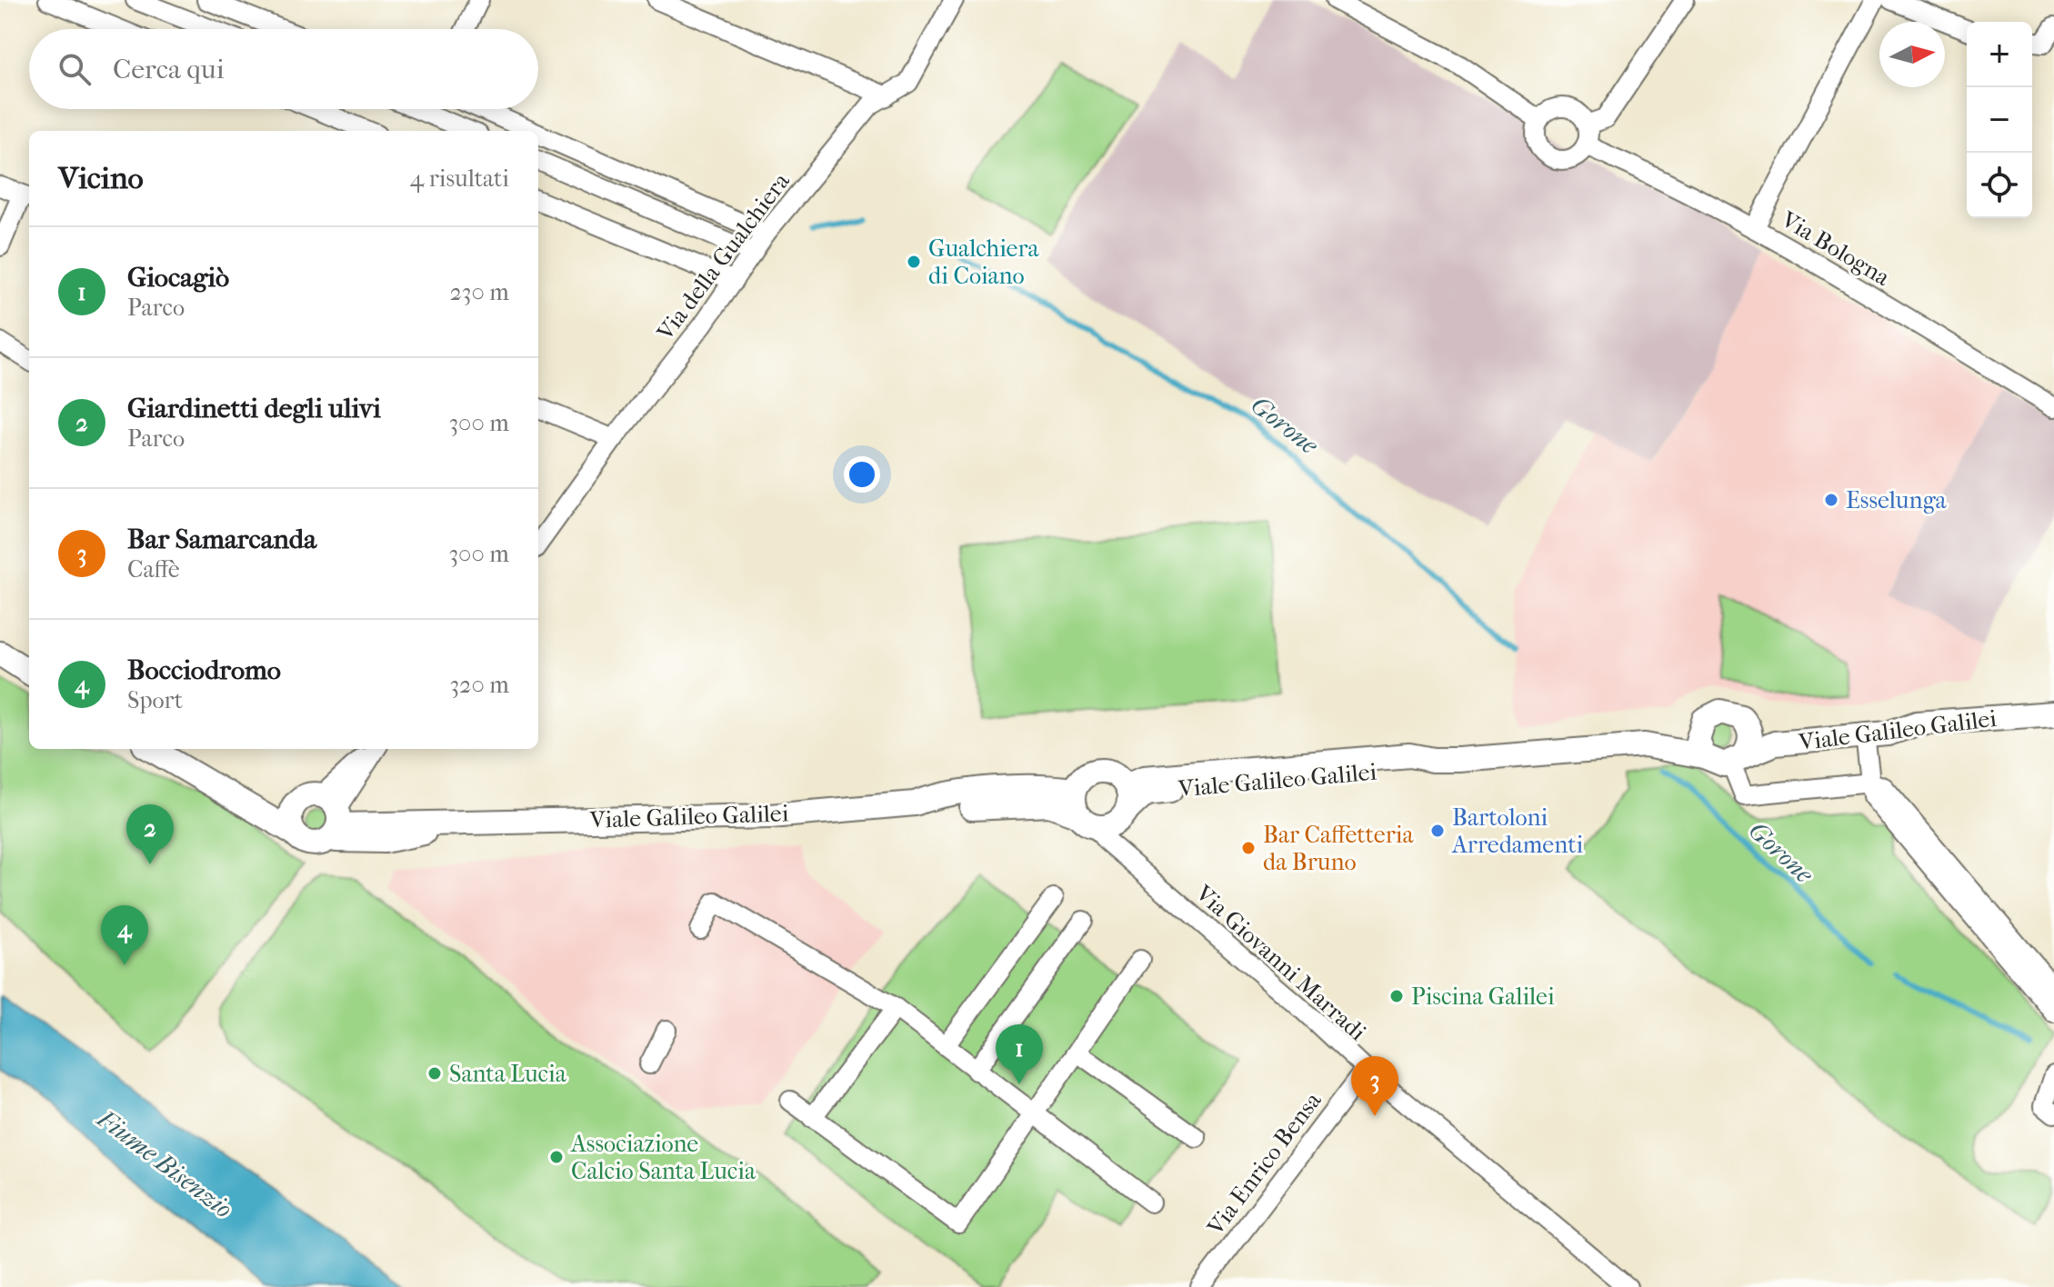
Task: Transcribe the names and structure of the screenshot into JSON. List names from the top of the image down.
{
  "streets": {
    "main road": ["Viale Galileo Galilei"],
    "street": [
      "Via Bologna",
      "Via della Gualchiera",
      "Via Giovanni Marradi",
      "Via Enrico Bensa"
    ]
  },
  "crossings": [
    ["Viale Galileo Galilei", "Via Giovanni Marradi"],
    ["Via Giovanni Marradi", "Via Enrico Bensa"]
  ],
  "water": ["Gorone", "Fiume Bisenzio"],
  "places": [
    "Gualchiera di Coiano",
    "Esselunga",
    "Bartoloni Arredamenti",
    "Bar Caffetteria da Bruno",
    "Piscina Galilei",
    "Santa Lucia",
    "Associazione Calcio Santa Lucia"
  ],
  "north": "right",
  "page": {
    "map_buttons": ["+", "−"],
    "search": "Cerca qui",
    "heading": ["Vicino", "4 risultati"],
    "list": [
      {
        "mark": "1",
        "name": "Giocagiò",
        "note": "Parco",
        "value": "230 m"
      },
      {
        "mark": "2",
        "name": "Giardinetti degli ulivi",
        "note": "Parco",
        "value": "300 m"
      },
      {
        "mark": "3",
        "name": "Bar Samarcanda",
        "note": "Caffè",
        "value": "300 m"
      },
      {
        "mark": "4",
        "name": "Bocciodromo",
        "note": "Sport",
        "value": "320 m"
      }
    ],
    "pins": [
      "2",
      "4",
      "1",
      "3"
    ]
  }
}
